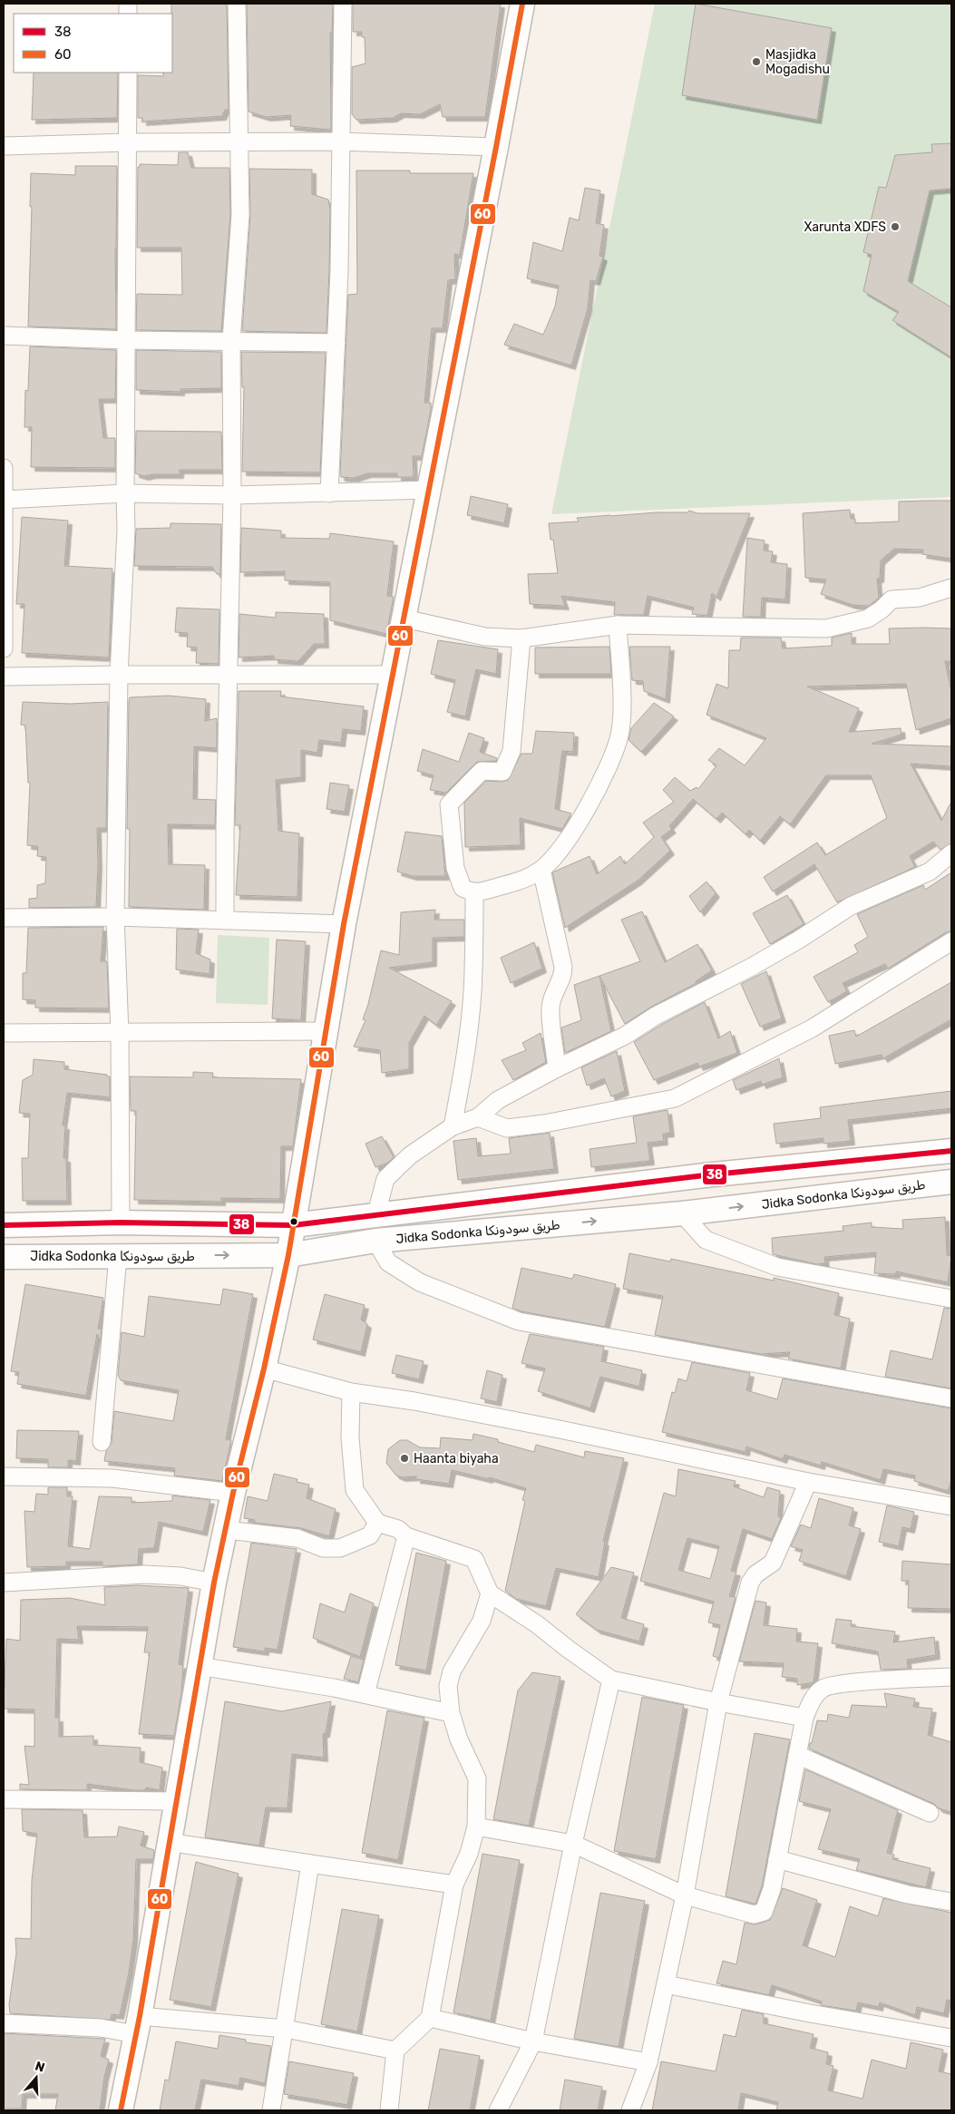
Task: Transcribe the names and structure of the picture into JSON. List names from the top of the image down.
{
  "streets": {
    "street": ["Jidka Sodonka طريق سودونكا"]
  },
  "places": ["Masjidka Mogadishu", "Xarunta XDFS", "Haanta biyaha"],
  "lines": ["transit line 60", "transit line 38"],
  "legend": ["38", "60"],
  "north": "top"
}
